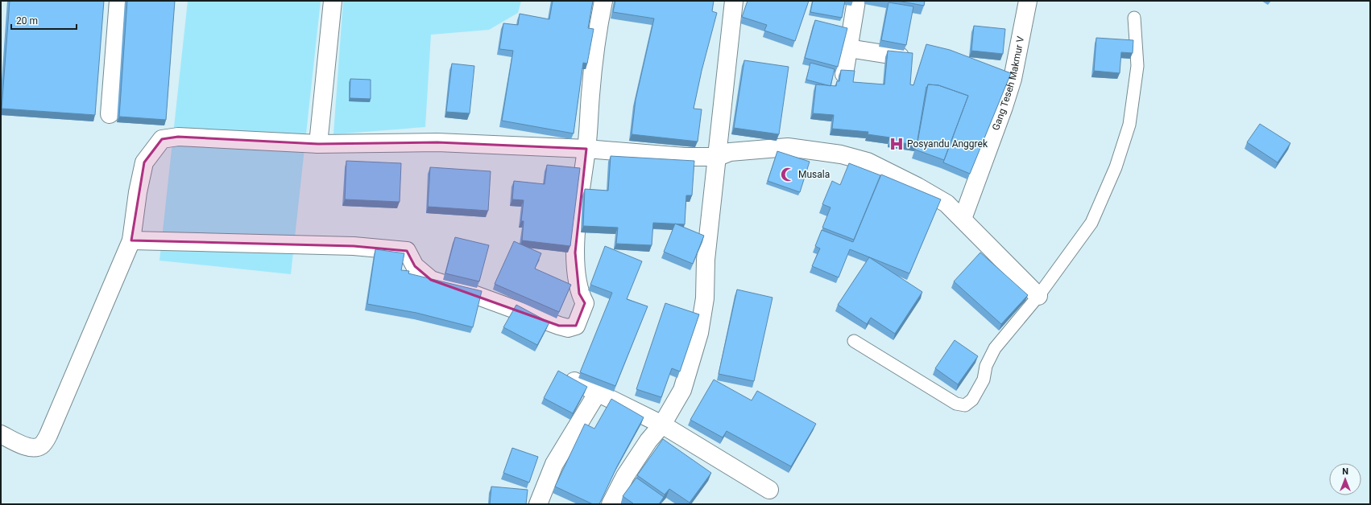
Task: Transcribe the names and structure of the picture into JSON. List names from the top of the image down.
{
  "streets": {
    "street": ["Gang Teseh Makmur V"]
  },
  "places": {
    "hospital": ["Posyandu Anggrek"],
    "mosque": ["Musala"]
  },
  "scale_bar": "20 m",
  "north": "top"
}
